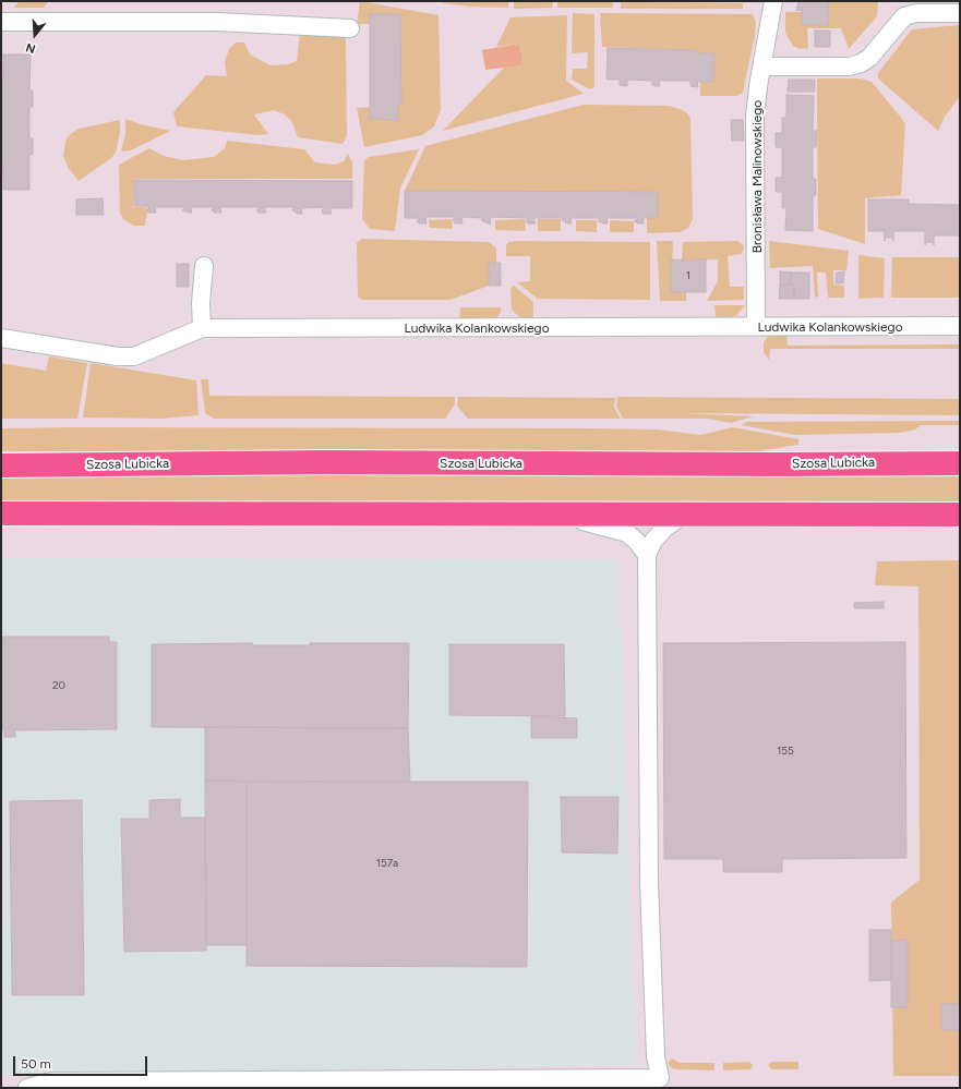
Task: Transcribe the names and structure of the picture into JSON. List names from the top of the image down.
{
  "streets": {
    "main road": ["Szosa Lubicka"],
    "street": ["Bronisława Malinowskiego", "Ludwika Kolankowskiego"]
  },
  "crossings": [
    ["Bronisława Malinowskiego", "Ludwika Kolankowskiego"]
  ],
  "house_numbers": [
    "1",
    "20",
    "155",
    "157a"
  ],
  "scale_bar": "50 m",
  "north": "bottom"
}
